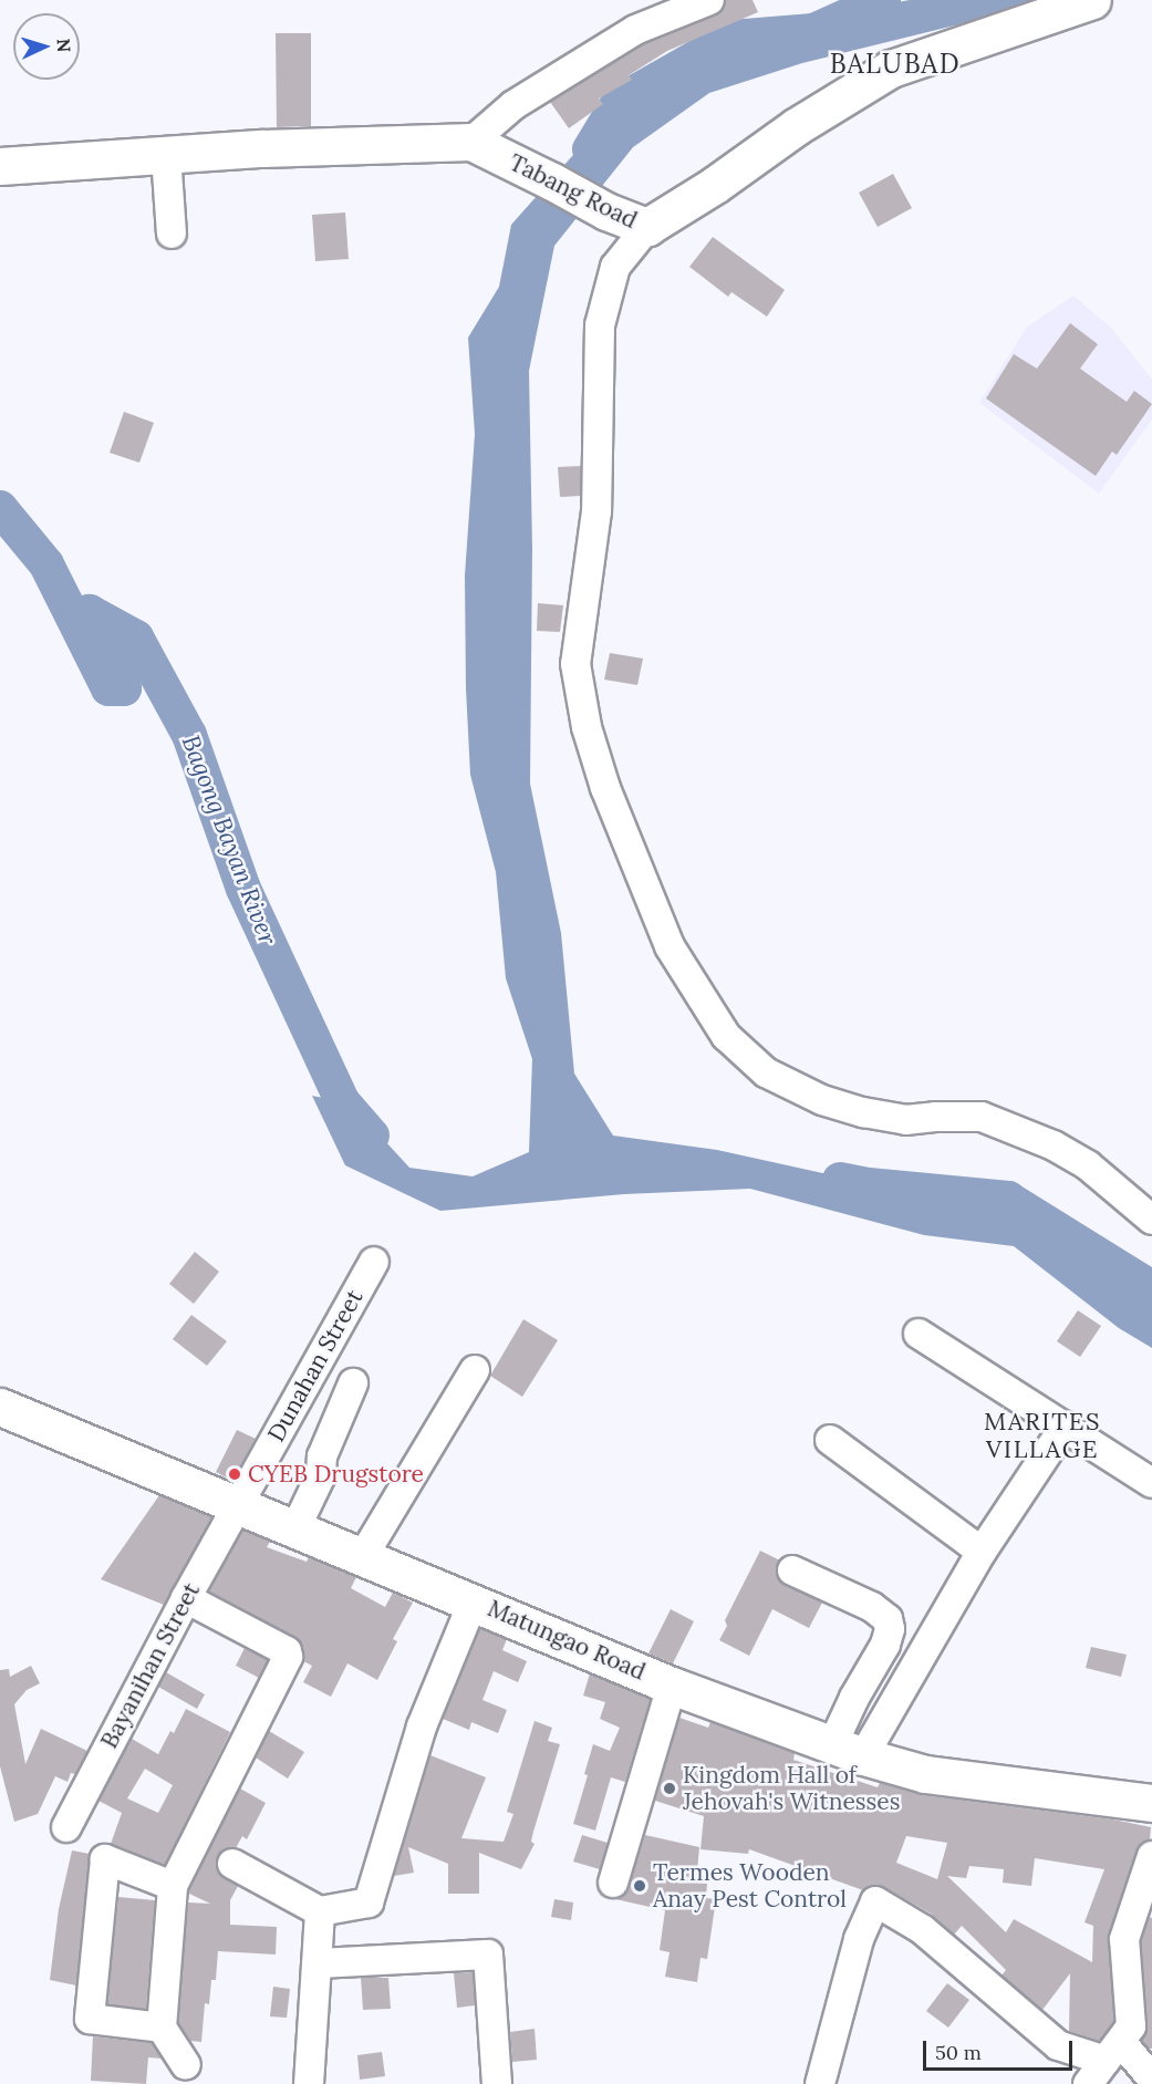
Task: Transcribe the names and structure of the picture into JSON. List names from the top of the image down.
{
  "streets": {
    "main road": ["Tabang Road", "Matungao Road"],
    "street": ["Dunahan Street", "Bayanihan Street"]
  },
  "crossings": [
    ["Dunahan Street", "Matungao Road"],
    ["Dunahan Street", "Bayanihan Street"],
    ["Matungao Road", "Bayanihan Street"]
  ],
  "districts": ["BALUBAD", "MARITES VILLAGE"],
  "water": ["Bagong Bayan River"],
  "places": ["CYEB Drugstore", "Kingdom Hall of Jehovah's Witnesses", "Termes Wooden Anay Pest Control"],
  "scale_bar": "50 m",
  "north": "right"
}
